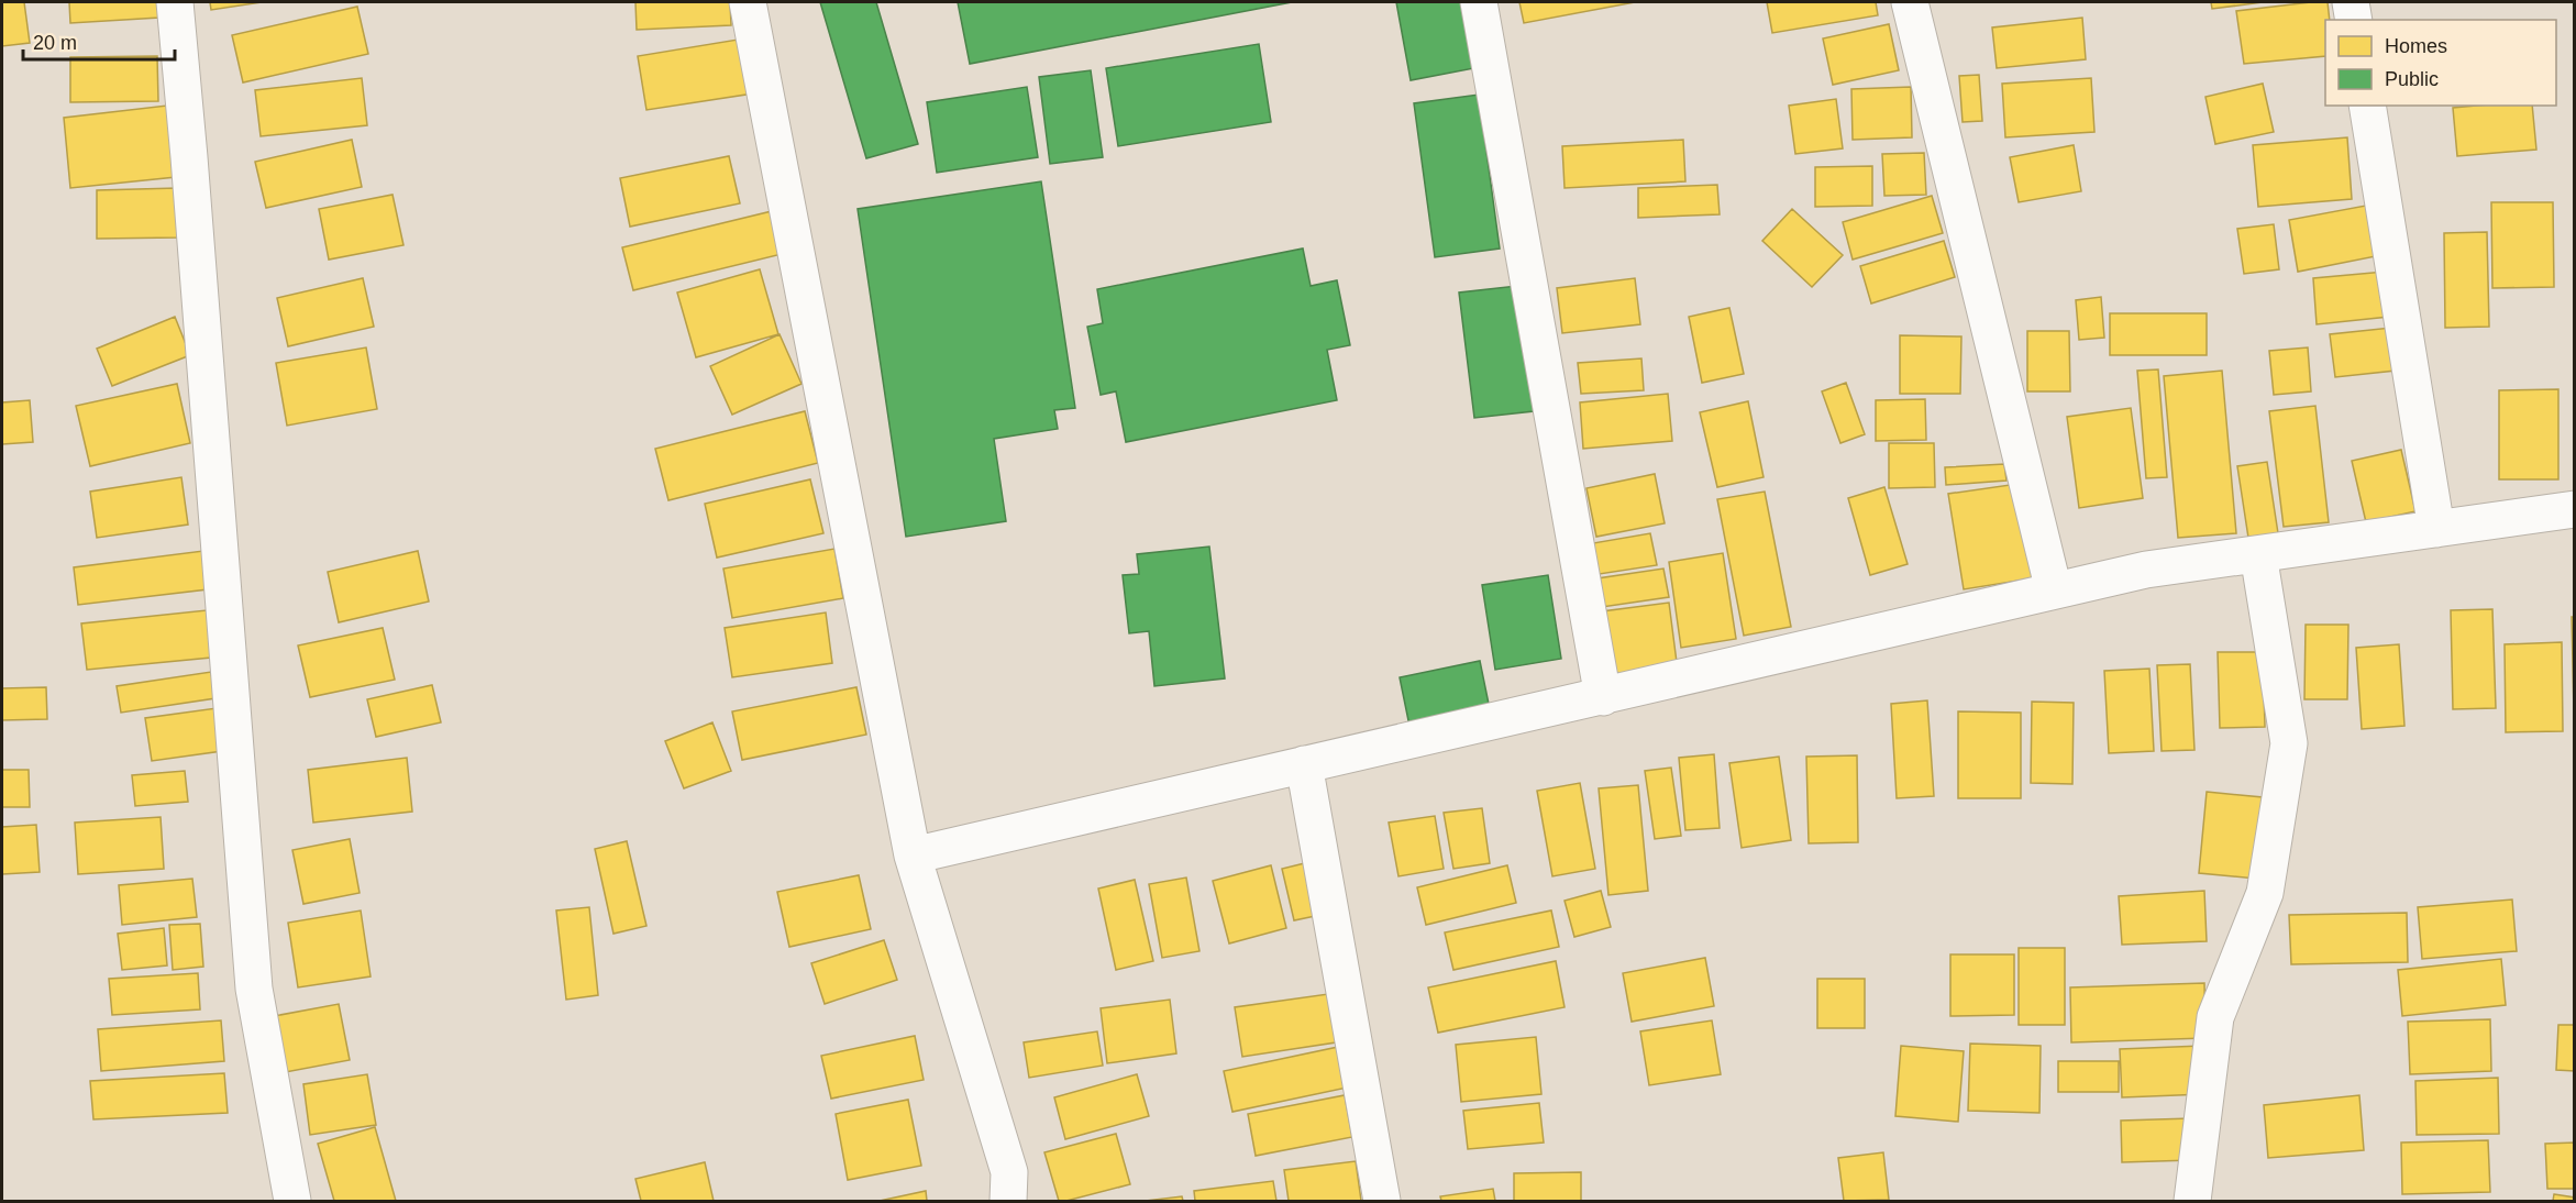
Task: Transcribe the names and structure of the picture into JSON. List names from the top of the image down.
{
  "legend": ["Homes", "Public"],
  "scale_bar": "20 m"
}
